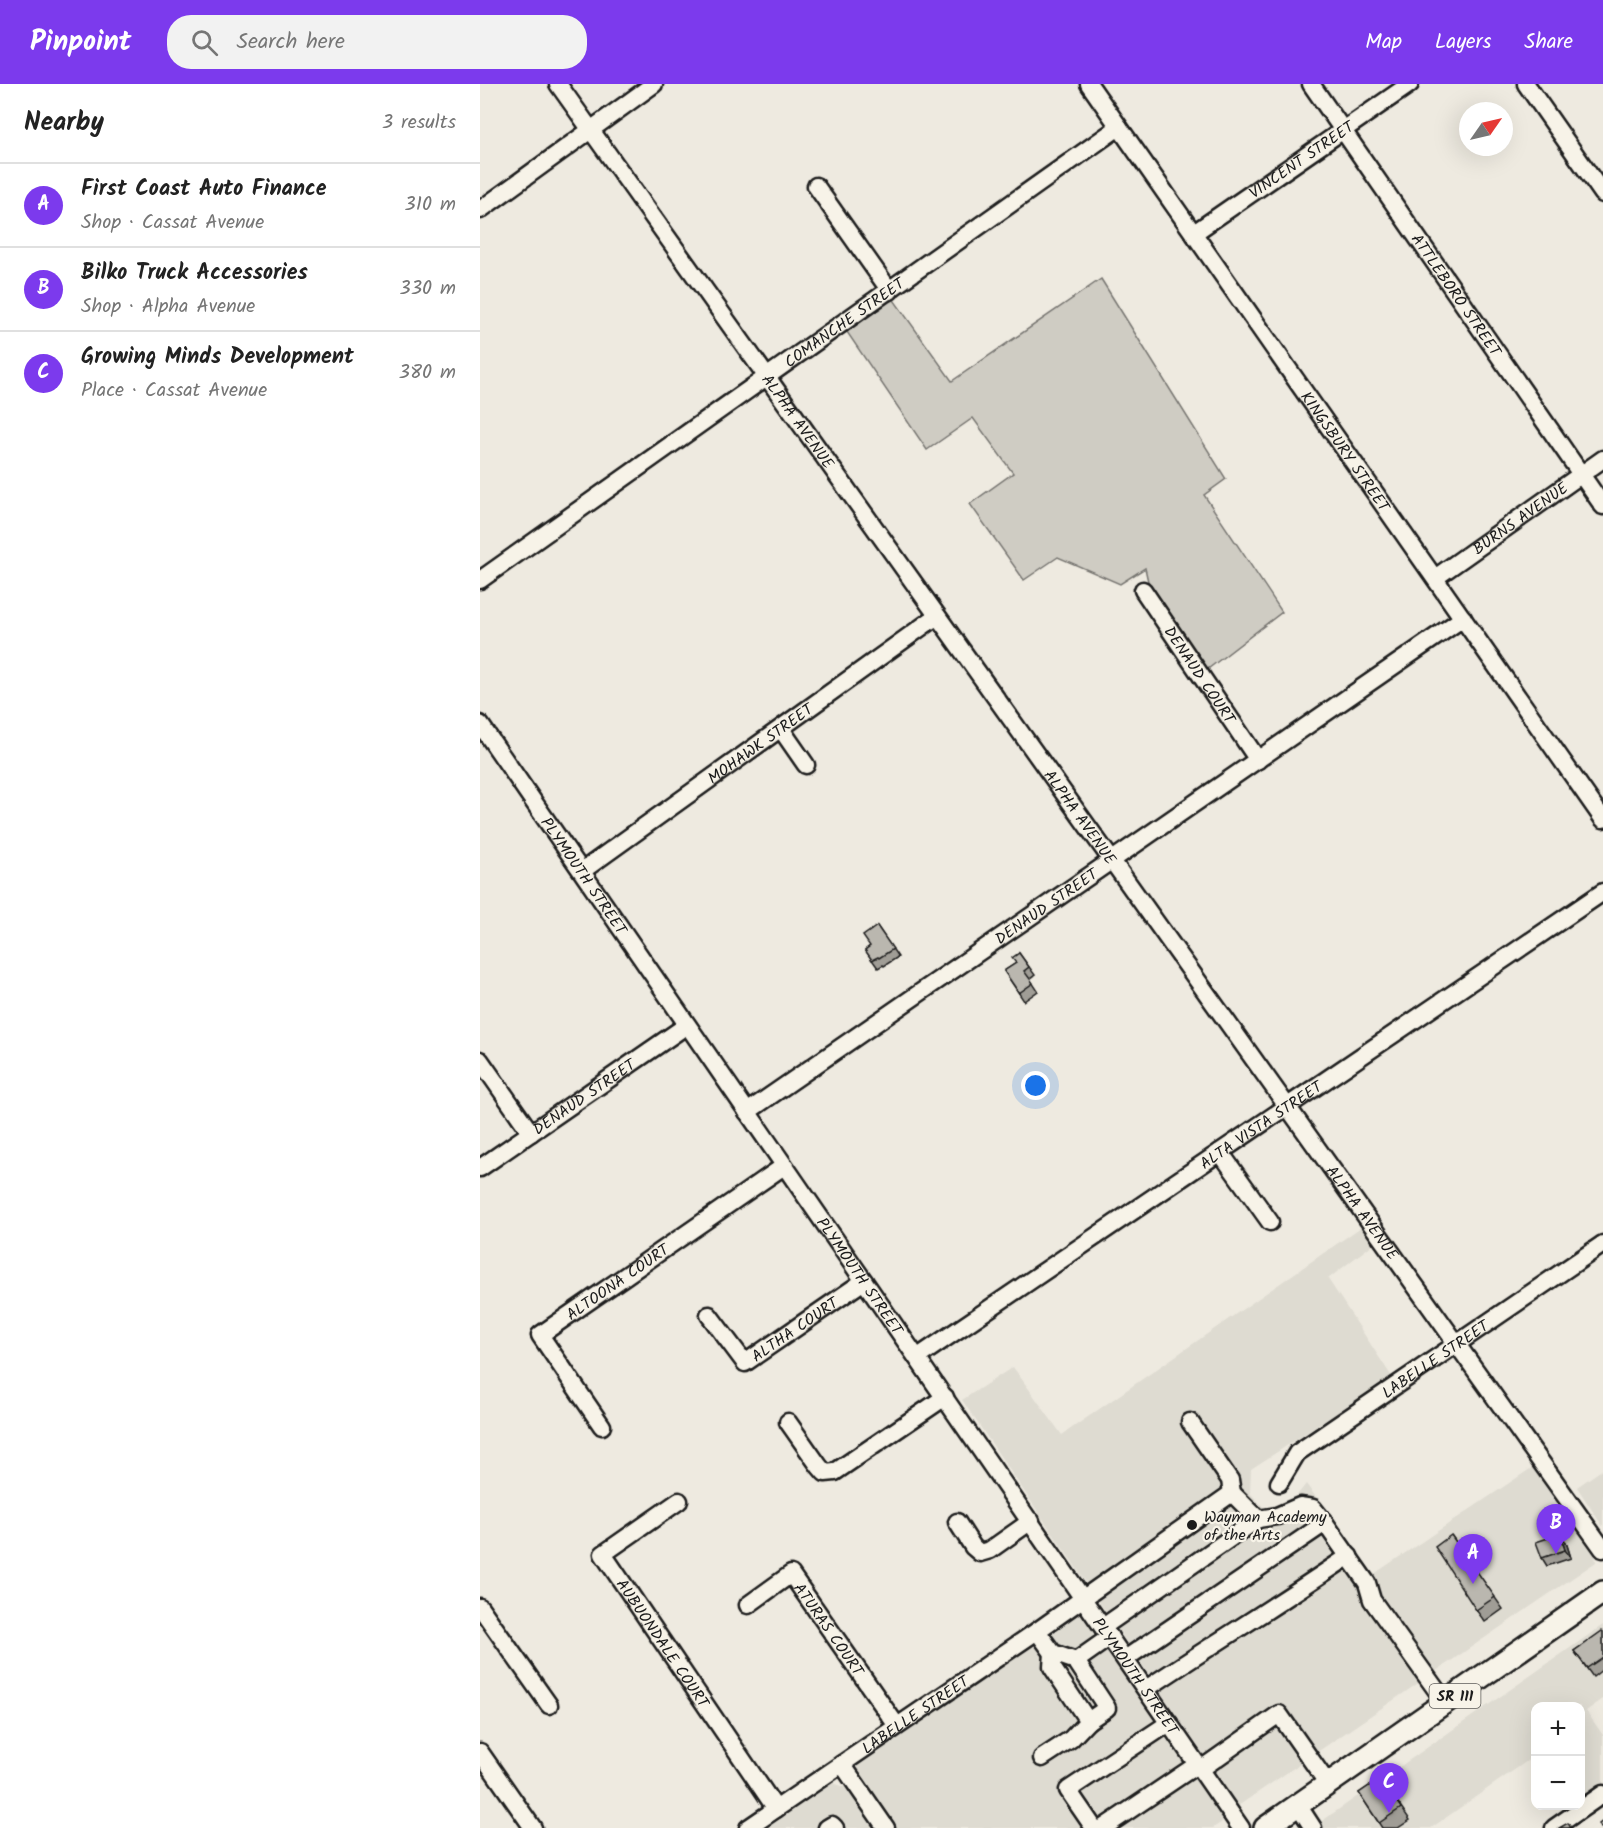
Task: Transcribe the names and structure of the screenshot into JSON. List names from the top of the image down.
{
  "streets": {
    "main road": ["SR 111"],
    "street": [
      "VINCENT STREET",
      "ATTLEBORO STREET",
      "COMANCHE STREET",
      "ALPHA AVENUE",
      "KINGSBURY STREET",
      "BURNS AVENUE",
      "DENAUD COURT",
      "MOHAWK STREET",
      "PLYMOUTH STREET",
      "DENAUD STREET",
      "ALTA VISTA STREET",
      "ALTOONA COURT",
      "ALTHA COURT",
      "LABELLE STREET",
      "ATURAS COURT",
      "AUBUONDALE COURT"
    ]
  },
  "crossings": [
    ["VINCENT STREET", "ATTLEBORO STREET"],
    ["VINCENT STREET", "KINGSBURY STREET"],
    ["ATTLEBORO STREET", "BURNS AVENUE"],
    ["COMANCHE STREET", "ALPHA AVENUE"],
    ["COMANCHE STREET", "KINGSBURY STREET"],
    ["ALPHA AVENUE", "MOHAWK STREET"],
    ["ALPHA AVENUE", "DENAUD STREET"],
    ["ALPHA AVENUE", "ALTA VISTA STREET"],
    ["ALPHA AVENUE", "LABELLE STREET"],
    ["KINGSBURY STREET", "BURNS AVENUE"],
    ["KINGSBURY STREET", "DENAUD STREET"],
    ["DENAUD COURT", "DENAUD STREET"],
    ["MOHAWK STREET", "PLYMOUTH STREET"],
    ["PLYMOUTH STREET", "DENAUD STREET"],
    ["PLYMOUTH STREET", "ALTA VISTA STREET"],
    ["PLYMOUTH STREET", "ALTOONA COURT"],
    ["PLYMOUTH STREET", "ALTHA COURT"],
    ["PLYMOUTH STREET", "LABELLE STREET"],
    ["LABELLE STREET", "ATURAS COURT"],
    ["LABELLE STREET", "AUBUONDALE COURT"]
  ],
  "places": ["Wayman Academy of the Arts"],
  "north": "top right",
  "page": {
    "header": "Pinpoint",
    "search": "Search here",
    "nav": ["Map", "Layers", "Share"],
    "heading": ["Nearby", "3 results"],
    "list": [
      {
        "mark": "A",
        "name": "First Coast Auto Finance",
        "note": "Shop · Cassat Avenue",
        "value": "310 m"
      },
      {
        "mark": "B",
        "name": "Bilko Truck Accessories",
        "note": "Shop · Alpha Avenue",
        "value": "330 m"
      },
      {
        "mark": "C",
        "name": "Growing Minds Development",
        "note": "Place · Cassat Avenue",
        "value": "380 m"
      }
    ],
    "pins": ["B", "A", "C"],
    "map_buttons": ["+", "−"]
  }
}
